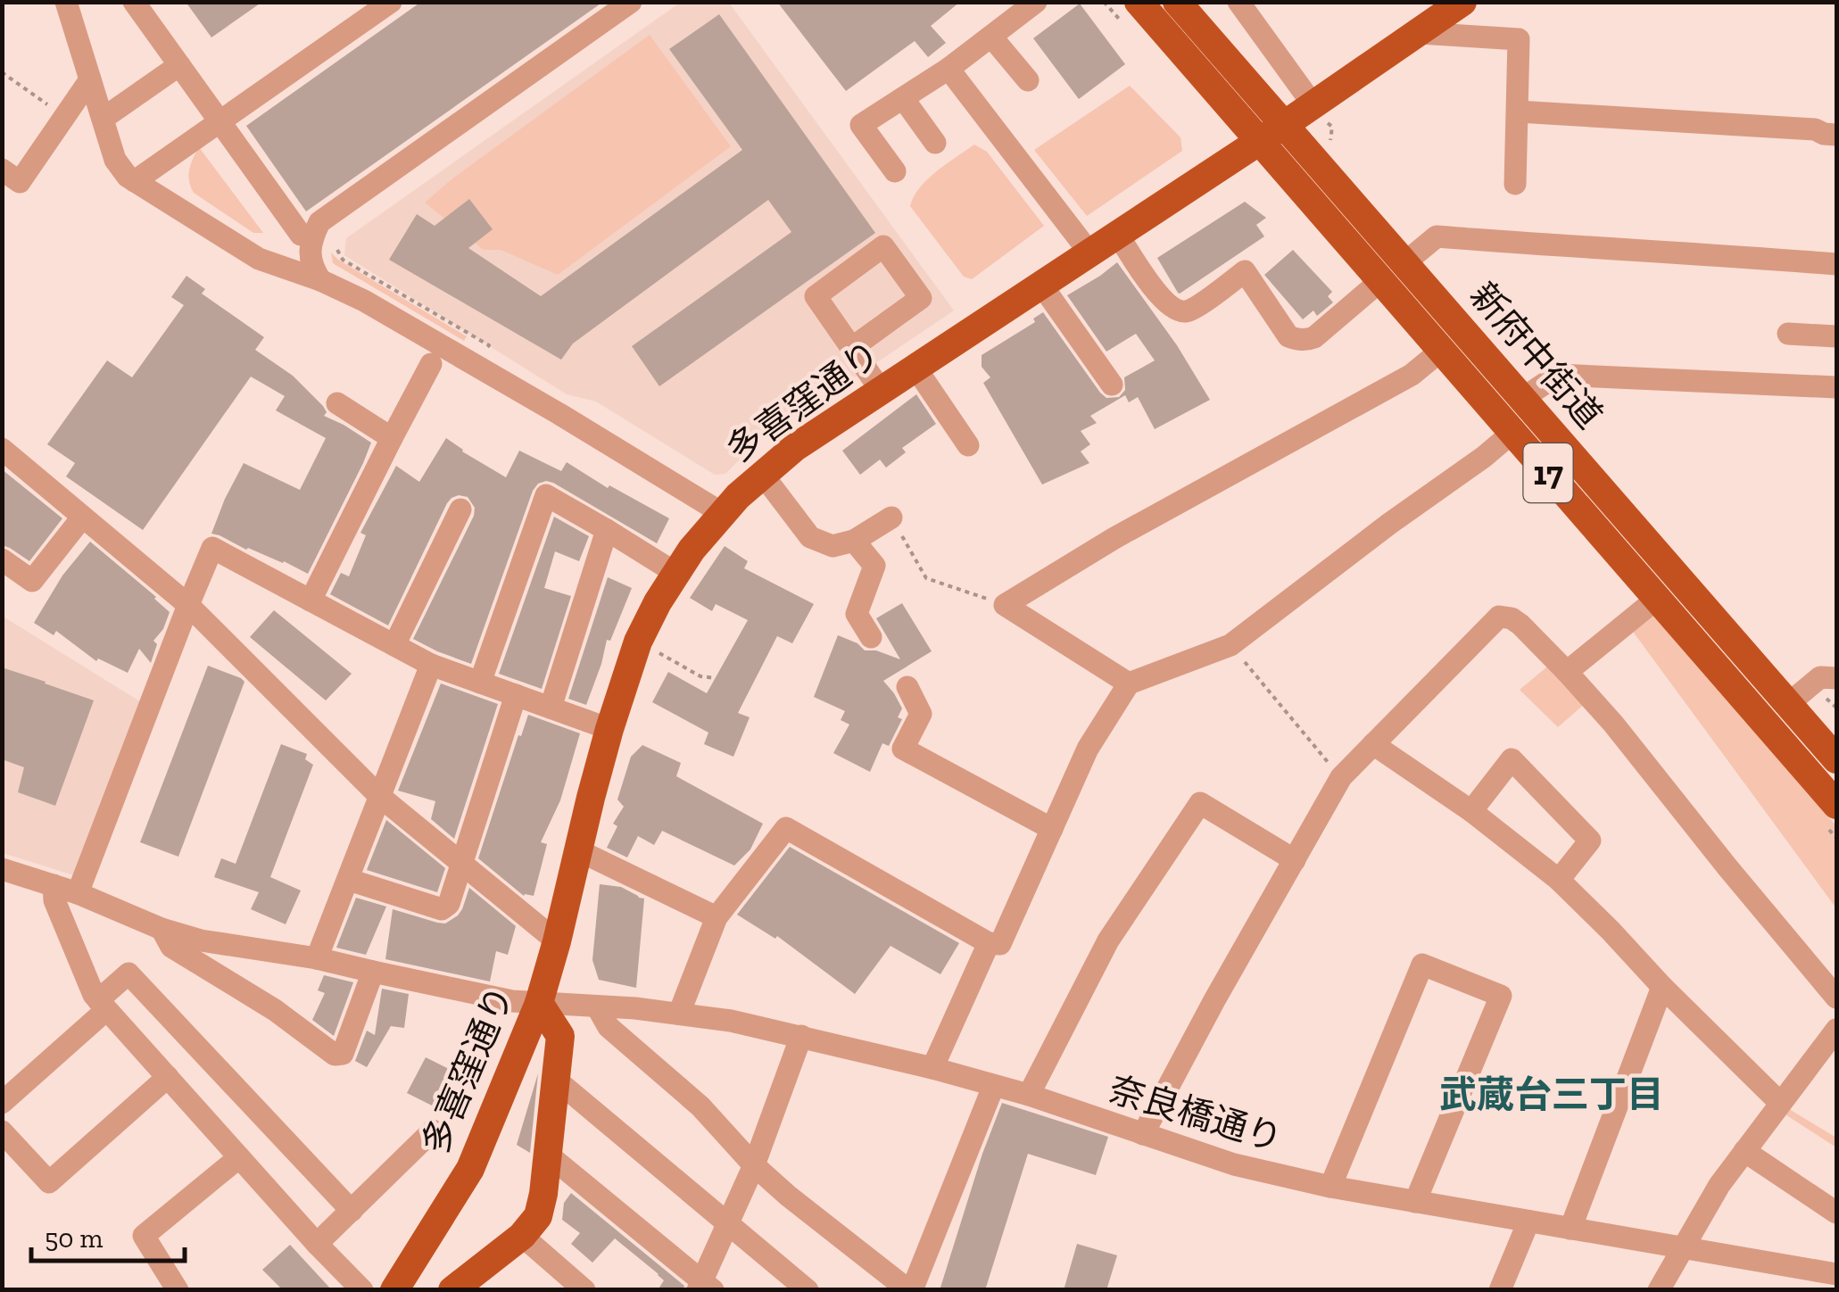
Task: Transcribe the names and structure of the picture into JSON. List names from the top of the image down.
{
  "streets": {
    "main road": ["新府中街道", "多喜窪通り", "17"],
    "street": ["奈良橋通り"]
  },
  "crossings": [
    ["新府中街道", "多喜窪通り"],
    ["新府中街道", "17"],
    ["多喜窪通り", "奈良橋通り"]
  ],
  "districts": ["武蔵台三丁目"],
  "scale_bar": "50 m"
}
